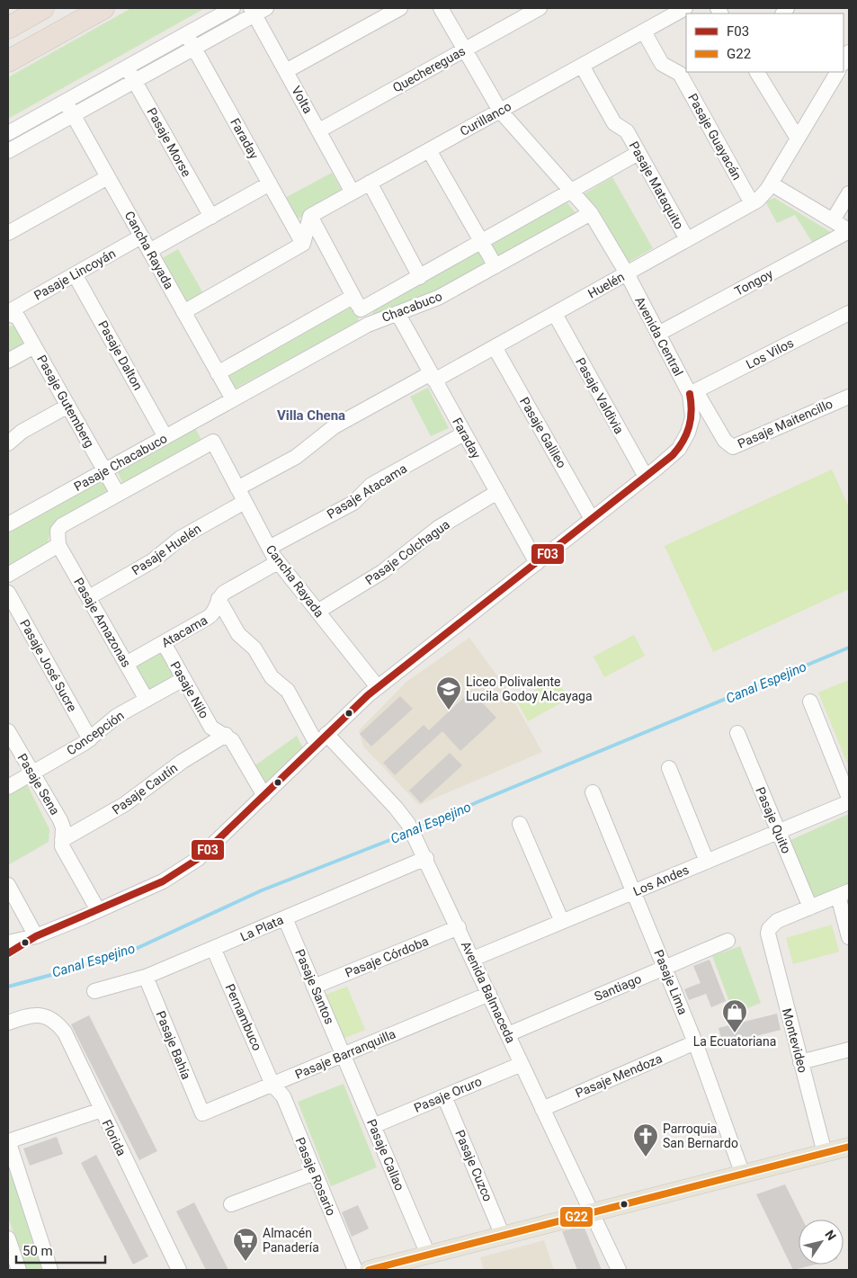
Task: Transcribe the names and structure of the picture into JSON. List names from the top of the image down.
{
  "streets": {
    "street": [
      "Quechereguas",
      "Volta",
      "Curillanco",
      "Pasaje Guayacán",
      "Faraday",
      "Pasaje Morse",
      "Pasaje Mataquito",
      "Cancha Rayada",
      "Pasaje Lincoyán",
      "Tongoy",
      "Huelén",
      "Chacabuco",
      "Avenida Central",
      "Los Vilos",
      "Pasaje Dalton",
      "Pasaje Valdivia",
      "Pasaje Gutemberg",
      "Pasaje Maitencillo",
      "Pasaje Galileo",
      "Pasaje Chacabuco",
      "Pasaje Atacama",
      "Pasaje Huelén",
      "Pasaje Colchagua",
      "Pasaje Amazonas",
      "Atacama",
      "Pasaje José Sucre",
      "Pasaje Nilo",
      "Concepción",
      "Pasaje Sena",
      "Pasaje Cautín",
      "Pasaje Quito",
      "Los Andes",
      "La Plata",
      "Pasaje Córdoba",
      "Pasaje Lima",
      "Pasaje Santos",
      "Santiago",
      "Avenida Balmaceda",
      "Pernambuco",
      "Montevideo",
      "Pasaje Bahía",
      "Pasaje Barranquilla",
      "Pasaje Mendoza",
      "Pasaje Oruro",
      "Florida",
      "Pasaje Callao",
      "Pasaje Cuzco",
      "Pasaje Rosario"
    ]
  },
  "crossings": [
    ["Quechereguas", "Volta"],
    ["Quechereguas", "Avenida Central"],
    ["Volta", "Curillanco"],
    ["Curillanco", "Pasaje Guayacán"],
    ["Curillanco", "Pasaje Mataquito"],
    ["Curillanco", "Avenida Central"],
    ["Pasaje Guayacán", "Huelén"],
    ["Faraday", "Huelén"],
    ["Faraday", "Chacabuco"],
    ["Faraday", "Avenida Central"],
    ["Faraday", "Pasaje Atacama"],
    ["Faraday", "Pasaje Colchagua"],
    ["Pasaje Mataquito", "Huelén"],
    ["Pasaje Mataquito", "Chacabuco"],
    ["Cancha Rayada", "Pasaje Lincoyán"],
    ["Cancha Rayada", "Chacabuco"],
    ["Cancha Rayada", "Avenida Central"],
    ["Cancha Rayada", "Pasaje Gutemberg"],
    ["Cancha Rayada", "Pasaje Chacabuco"],
    ["Cancha Rayada", "Pasaje Atacama"],
    ["Cancha Rayada", "Pasaje Huelén"],
    ["Cancha Rayada", "Pasaje Colchagua"],
    ["Cancha Rayada", "Atacama"],
    ["Pasaje Lincoyán", "Pasaje Dalton"],
    ["Pasaje Lincoyán", "Pasaje Gutemberg"],
    ["Tongoy", "Avenida Central"],
    ["Huelén", "Avenida Central"],
    ["Huelén", "Pasaje Valdivia"],
    ["Huelén", "Pasaje Galileo"],
    ["Chacabuco", "Avenida Central"],
    ["Chacabuco", "Pasaje Chacabuco"],
    ["Avenida Central", "Los Vilos"],
    ["Avenida Central", "Pasaje Valdivia"],
    ["Avenida Central", "Pasaje Maitencillo"],
    ["Avenida Central", "Pasaje Galileo"],
    ["Avenida Central", "Pasaje Nilo"],
    ["Avenida Central", "Pasaje Sena"],
    ["Avenida Central", "Avenida Balmaceda"],
    ["Los Vilos", "Pasaje Maitencillo"],
    ["Pasaje Dalton", "Pasaje Chacabuco"],
    ["Pasaje Gutemberg", "Pasaje Chacabuco"],
    ["Pasaje Huelén", "Pasaje Amazonas"],
    ["Pasaje Amazonas", "Atacama"],
    ["Pasaje Amazonas", "Concepción"],
    ["Atacama", "Pasaje Nilo"],
    ["Atacama", "Avenida Balmaceda"],
    ["Pasaje José Sucre", "Concepción"],
    ["Pasaje Nilo", "Concepción"],
    ["Pasaje Nilo", "Pasaje Cautín"],
    ["Concepción", "Pasaje Sena"],
    ["Pasaje Sena", "Pasaje Cautín"],
    ["Pasaje Quito", "Los Andes"],
    ["Pasaje Quito", "Montevideo"],
    ["Los Andes", "Pasaje Lima"],
    ["Los Andes", "Avenida Balmaceda"],
    ["La Plata", "Pasaje Santos"],
    ["La Plata", "Avenida Balmaceda"],
    ["La Plata", "Pernambuco"],
    ["La Plata", "Pasaje Bahía"],
    ["Pasaje Córdoba", "Pasaje Santos"],
    ["Pasaje Córdoba", "Avenida Balmaceda"],
    ["Pasaje Lima", "Santiago"],
    ["Pasaje Lima", "Pasaje Mendoza"],
    ["Pasaje Santos", "Pasaje Barranquilla"],
    ["Pasaje Santos", "Pasaje Callao"],
    ["Santiago", "Avenida Balmaceda"],
    ["Avenida Balmaceda", "Pasaje Barranquilla"],
    ["Avenida Balmaceda", "Pasaje Mendoza"],
    ["Avenida Balmaceda", "Pasaje Oruro"],
    ["Pernambuco", "Pasaje Barranquilla"],
    ["Pernambuco", "Pasaje Rosario"],
    ["Pasaje Bahía", "Pasaje Barranquilla"],
    ["Pasaje Barranquilla", "Pasaje Callao"],
    ["Pasaje Barranquilla", "Pasaje Rosario"],
    ["Pasaje Oruro", "Pasaje Callao"],
    ["Pasaje Oruro", "Pasaje Cuzco"]
  ],
  "districts": ["Villa Chena"],
  "water": ["Canal Espejino"],
  "places": {
    "school or university": ["Liceo Polivalente Lucila Godoy Alcayaga"],
    "shop": ["La Ecuatoriana"],
    "church": ["Parroquia San Bernardo"],
    "supermarket": ["Almacén Panadería"]
  },
  "lines": ["transit line F03", "transit line G22"],
  "legend": ["F03", "G22"],
  "scale_bar": "50 m",
  "north": "top right"
}
